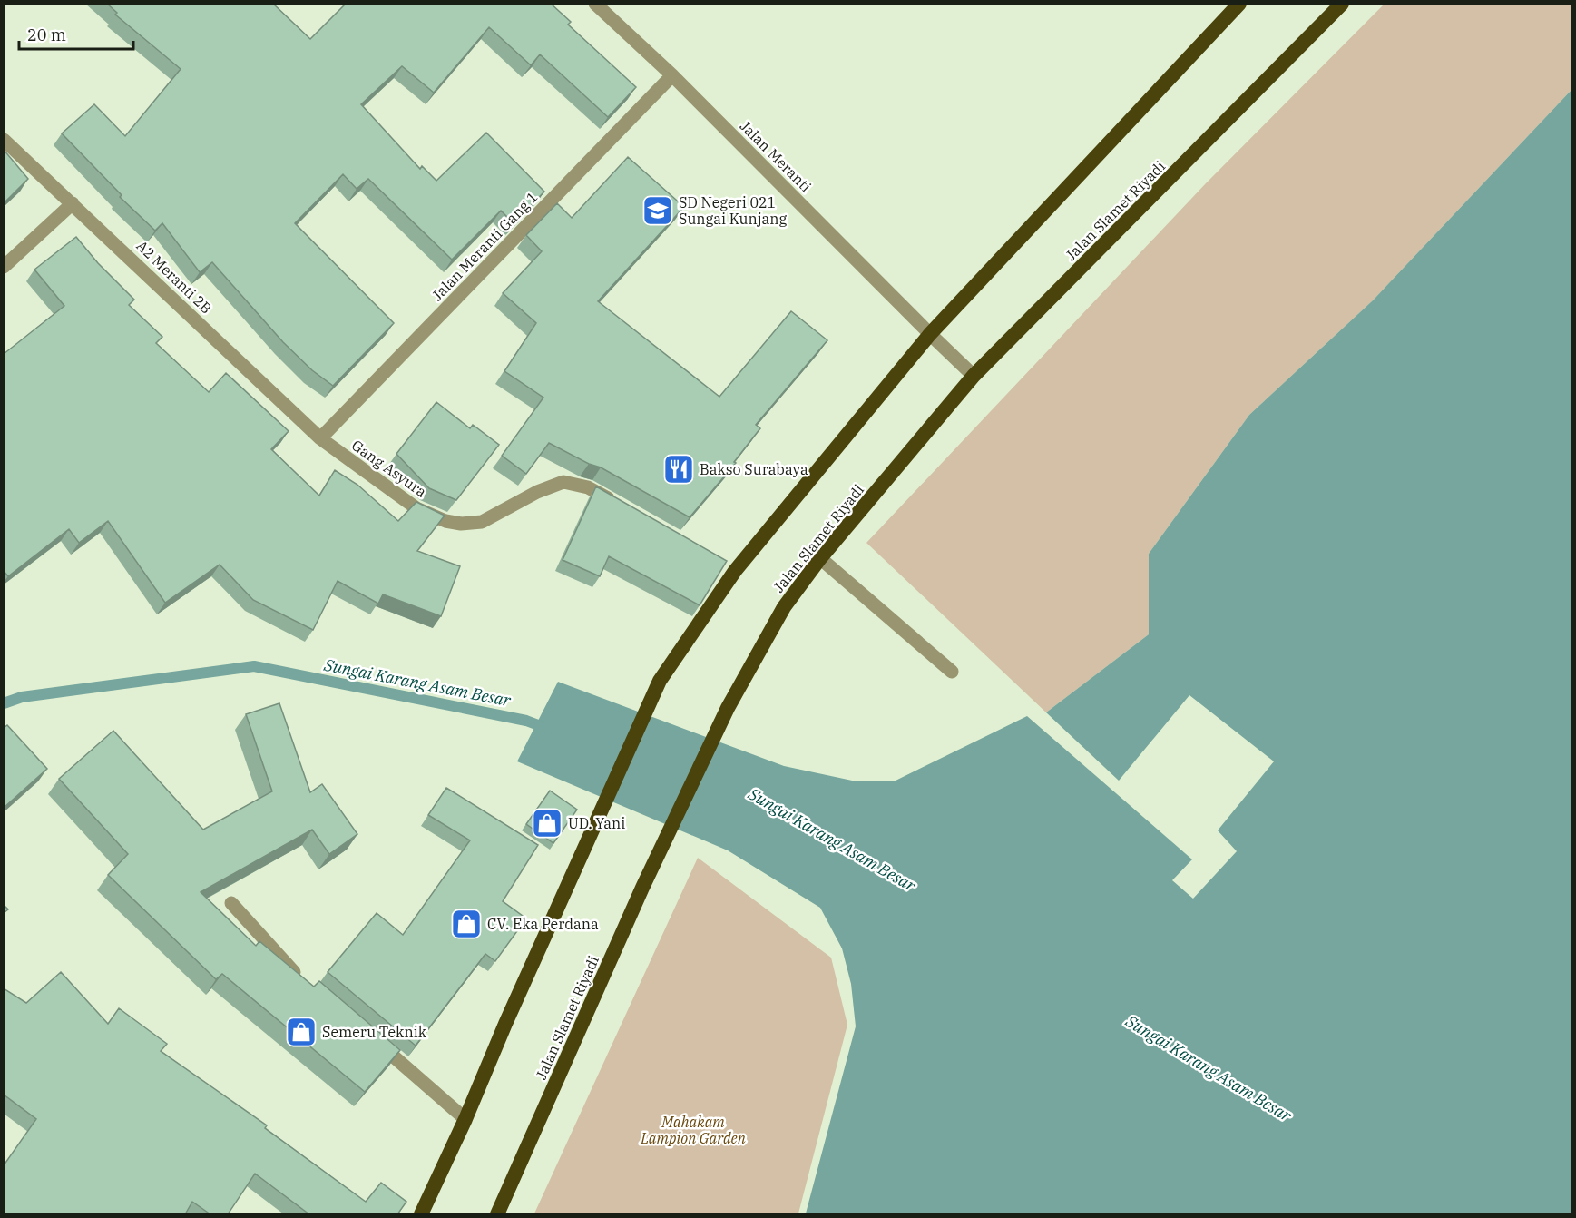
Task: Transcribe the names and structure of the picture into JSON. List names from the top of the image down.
{
  "streets": {
    "highway": ["Jalan Slamet Riyadi"],
    "street": [
      "Jalan Meranti",
      "Jalan Meranti Gang 1",
      "A2 Meranti 2B",
      "Gang Asyura"
    ]
  },
  "crossings": [
    ["Jalan Meranti", "Jalan Slamet Riyadi"],
    ["Jalan Meranti", "Jalan Meranti Gang 1"],
    ["Jalan Meranti Gang 1", "A2 Meranti 2B"],
    ["Jalan Meranti Gang 1", "Gang Asyura"],
    ["A2 Meranti 2B", "Gang Asyura"]
  ],
  "water": ["Sungai Karang Asam Besar"],
  "parks": ["Mahakam Lampion Garden"],
  "places": {
    "school or university": ["SD Negeri 021 Sungai Kunjang"],
    "restaurant": ["Bakso Surabaya"],
    "shop": ["UD. Yani", "CV. Eka Perdana", "Semeru Teknik"]
  },
  "scale_bar": "20 m"
}
